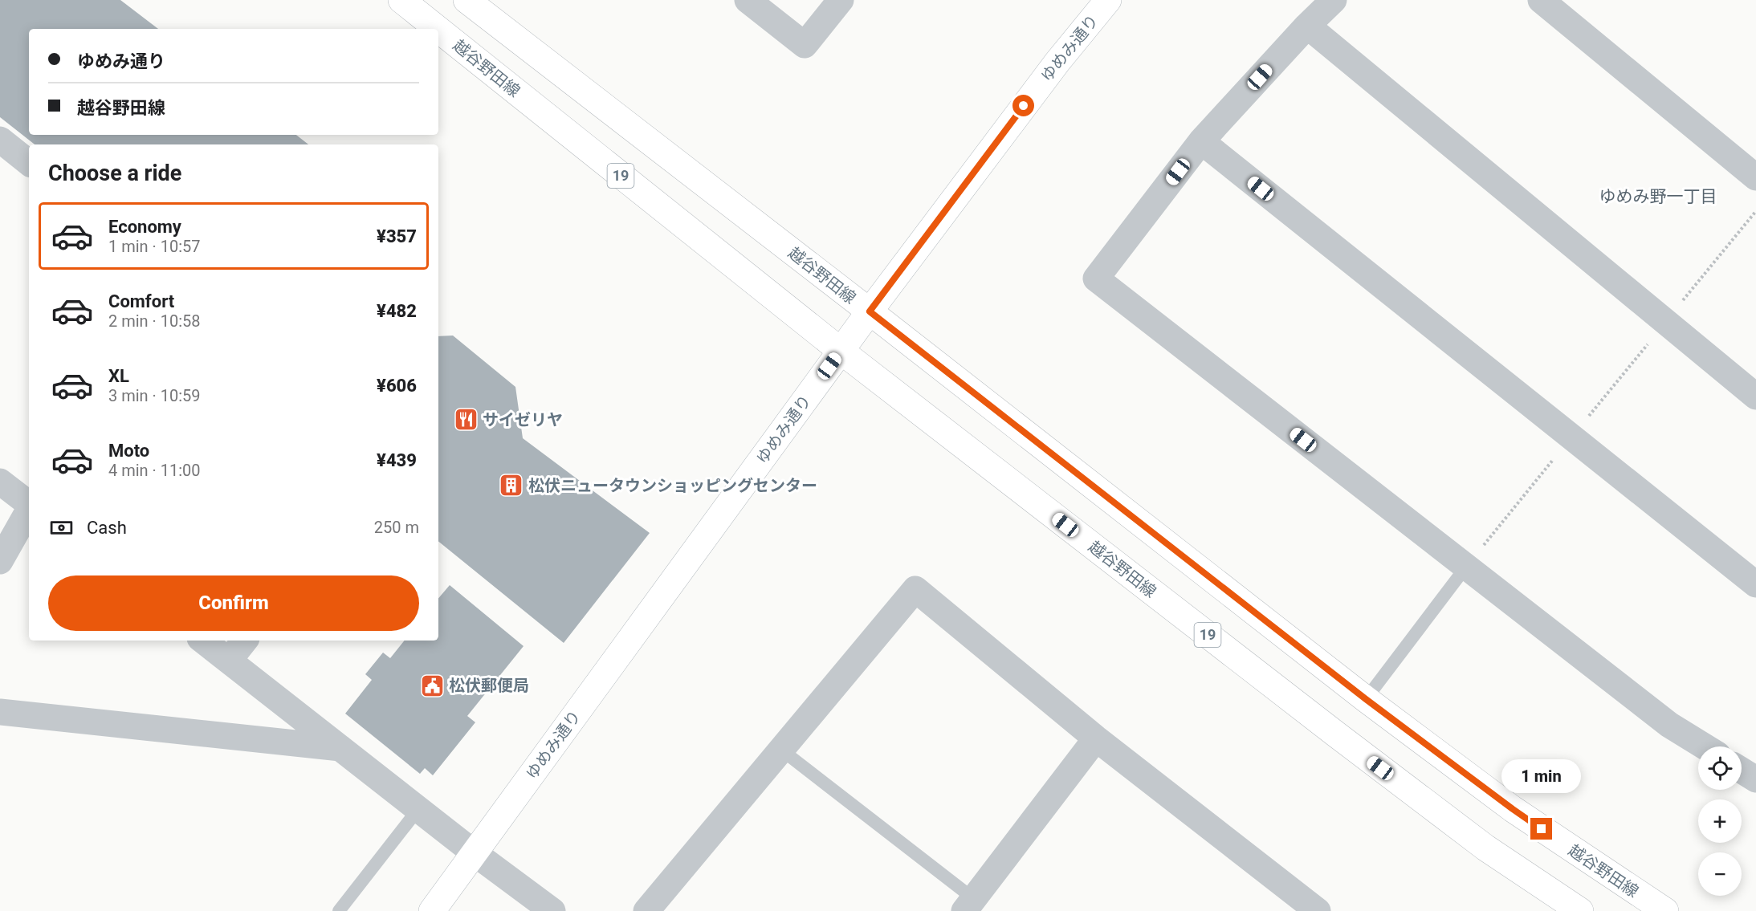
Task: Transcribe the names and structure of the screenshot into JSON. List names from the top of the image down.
{
  "streets": {
    "main road": ["ゆめみ通り", "越谷野田線", "19"]
  },
  "crossings": [
    ["ゆめみ通り", "越谷野田線"]
  ],
  "districts": ["ゆめみ野一丁目"],
  "places": {
    "restaurant": ["サイゼリヤ"],
    "building": ["松伏ニュータウンショッピングセンター"],
    "public building": ["松伏郵便局"]
  },
  "page": {
    "banner": ["ゆめみ通り", "越谷野田線"],
    "heading": "Choose a ride",
    "list": [
      {
        "name": "Economy",
        "note": "1 min · 10:57",
        "value": "¥357"
      },
      {
        "name": "Comfort",
        "note": "2 min · 10:58",
        "value": "¥482"
      },
      {
        "name": "XL",
        "note": "3 min · 10:59",
        "value": "¥606"
      },
      {
        "name": "Moto",
        "note": "4 min · 11:00",
        "value": "¥439"
      }
    ],
    "pay": ["Cash", "250 m"],
    "buttons": "Confirm",
    "map_buttons": ["+", "−"],
    "bubble": "1 min"
  }
}
